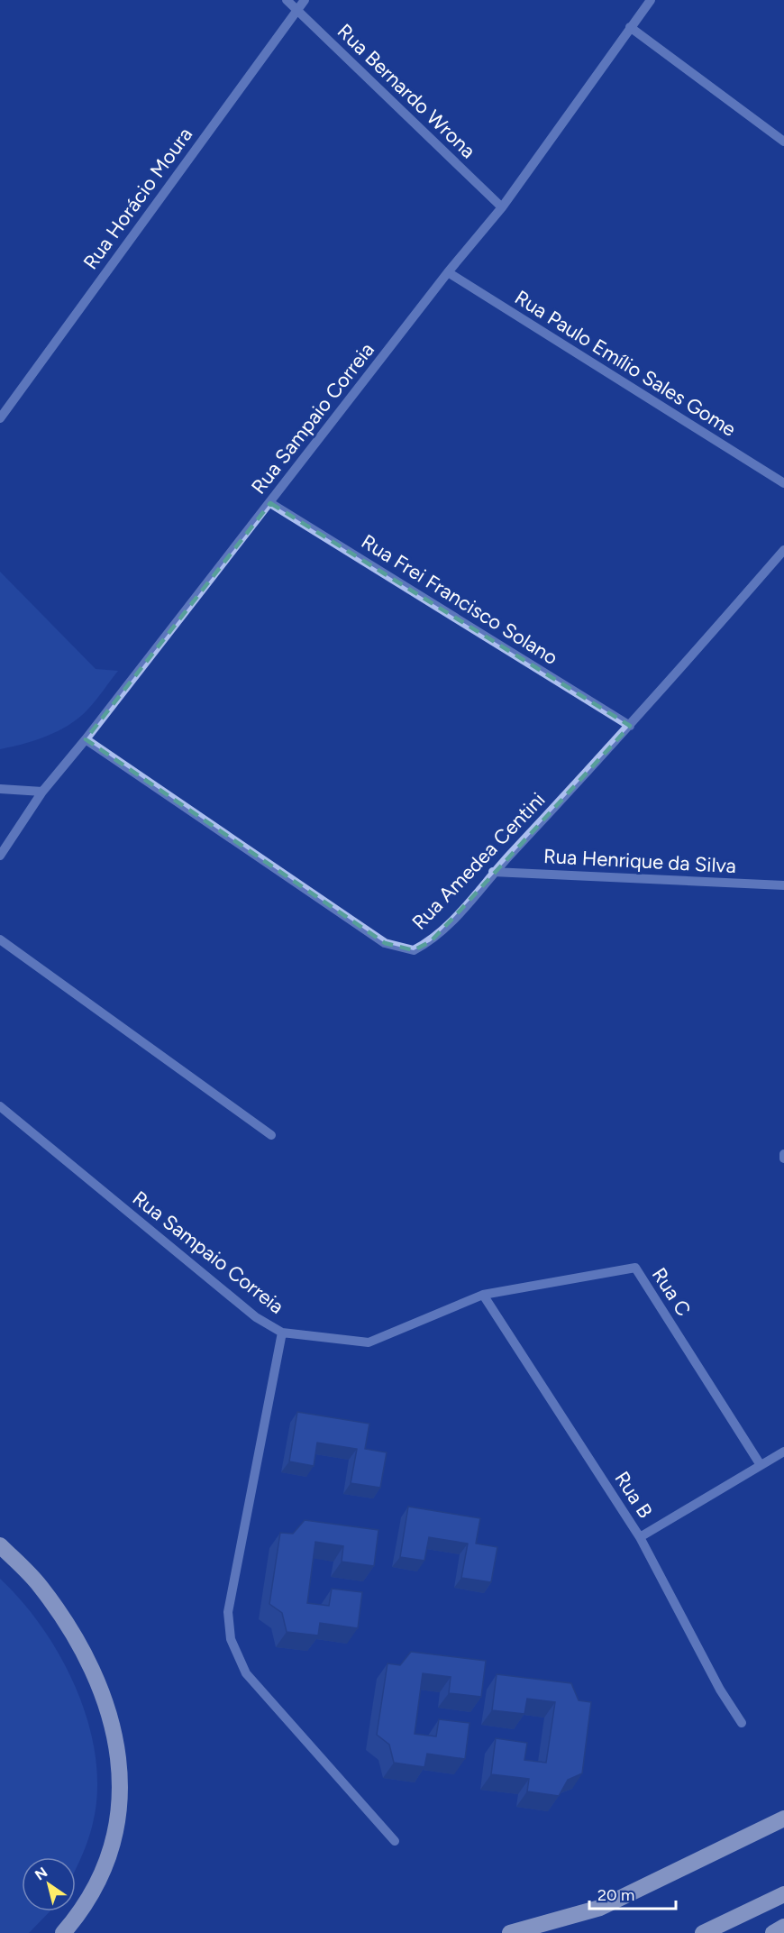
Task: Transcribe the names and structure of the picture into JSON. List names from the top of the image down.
{
  "streets": {
    "street": [
      "Rua Bernardo Wrona",
      "Rua Horácio Moura",
      "Rua Paulo Emílio Sales Gome",
      "Rua Sampaio Correia",
      "Rua Frei Francisco Solano",
      "Rua Amedea Centini",
      "Rua Henrique da Silva",
      "Rua C",
      "Rua B"
    ]
  },
  "crossings": [
    ["Rua Bernardo Wrona", "Rua Horácio Moura"],
    ["Rua Bernardo Wrona", "Rua Sampaio Correia"],
    ["Rua Paulo Emílio Sales Gome", "Rua Sampaio Correia"],
    ["Rua Sampaio Correia", "Rua Frei Francisco Solano"],
    ["Rua Sampaio Correia", "Rua Amedea Centini"],
    ["Rua Sampaio Correia", "Rua C"],
    ["Rua Sampaio Correia", "Rua B"],
    ["Rua Frei Francisco Solano", "Rua Amedea Centini"],
    ["Rua Amedea Centini", "Rua Henrique da Silva"],
    ["Rua C", "Rua B"]
  ],
  "scale_bar": "20 m",
  "north": "top left"
}
